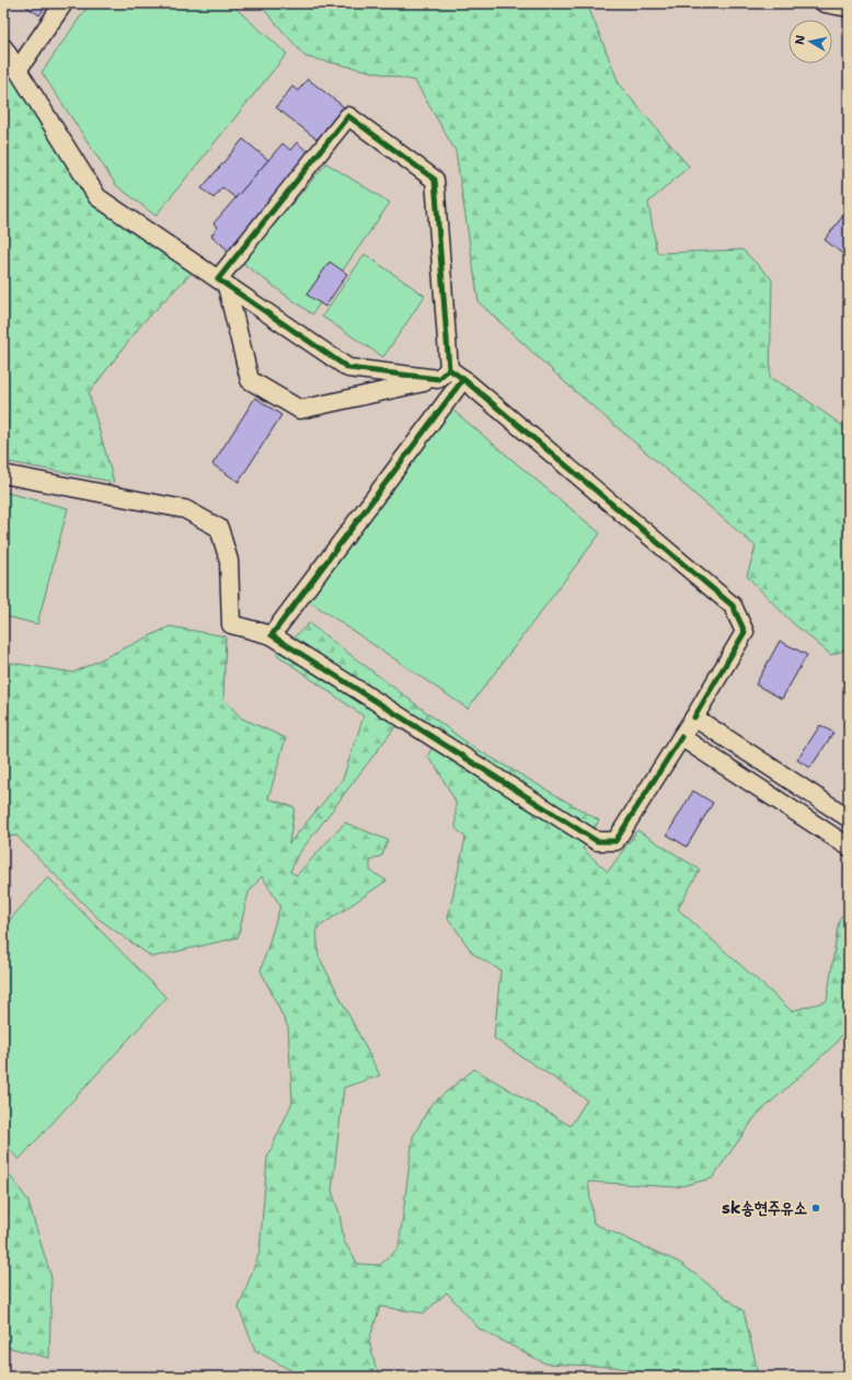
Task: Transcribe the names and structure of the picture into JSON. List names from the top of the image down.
{
  "places": ["sk송현주유소"],
  "north": "left"
}
